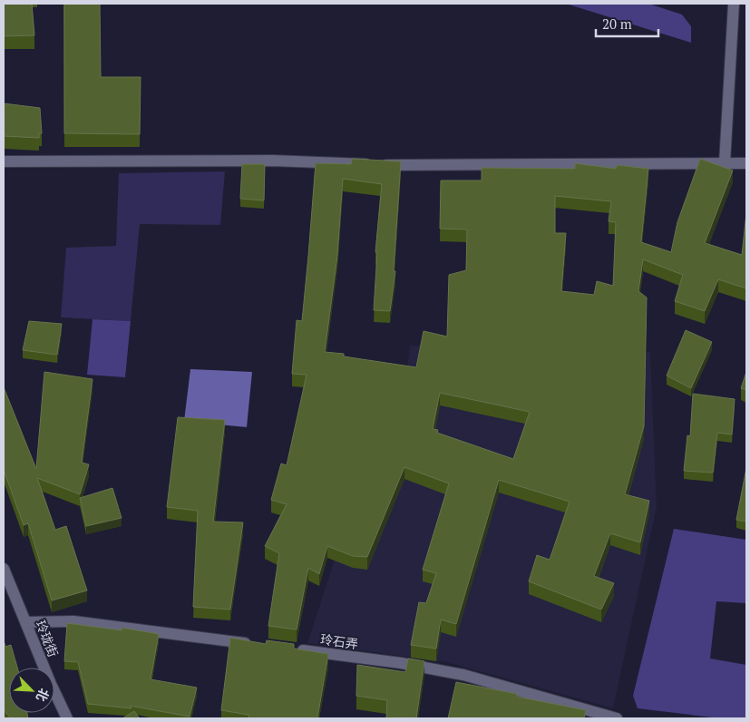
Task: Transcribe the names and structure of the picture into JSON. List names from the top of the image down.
{
  "streets": {
    "street": ["玲珑街", "玲石弄"]
  },
  "scale_bar": "20 m",
  "north": "bottom right"
}
